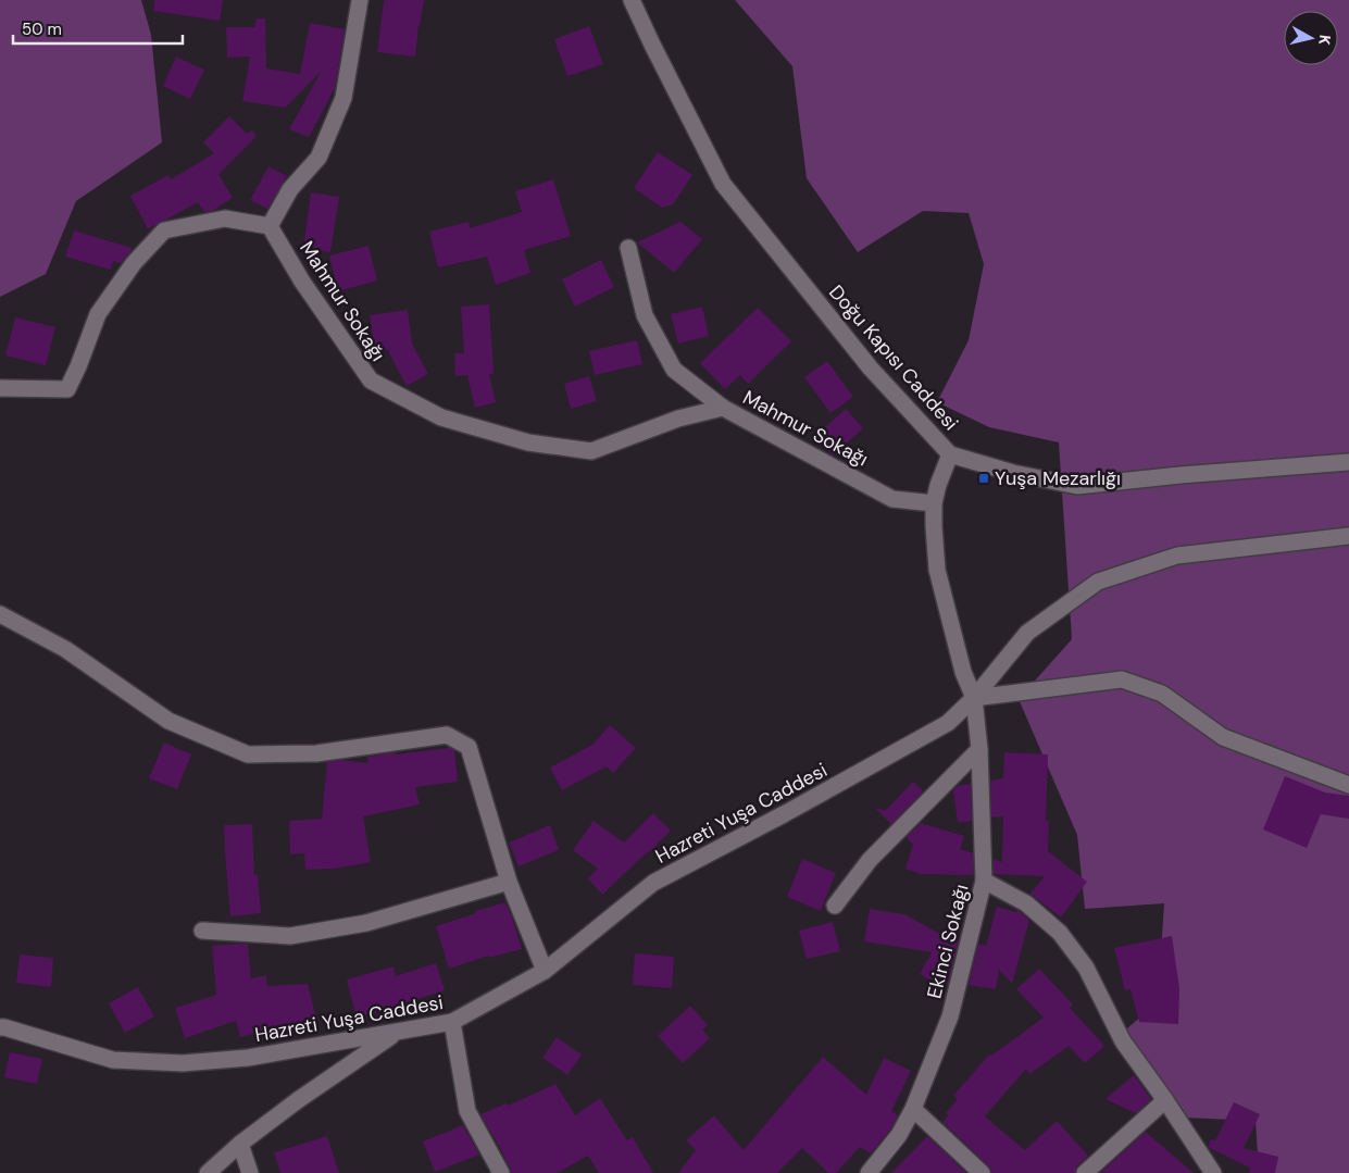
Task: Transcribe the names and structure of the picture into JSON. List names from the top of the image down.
{
  "streets": {
    "street": [
      "Mahmur Sokağı",
      "Doğu Kapısı Caddesi",
      "Hazreti Yuşa Caddesi",
      "Ekinci Sokağı"
    ]
  },
  "crossings": [
    ["Hazreti Yuşa Caddesi", "Ekinci Sokağı"]
  ],
  "places": {
    "transit": ["Yuşa Mezarlığı"]
  },
  "scale_bar": "50 m",
  "north": "right"
}
